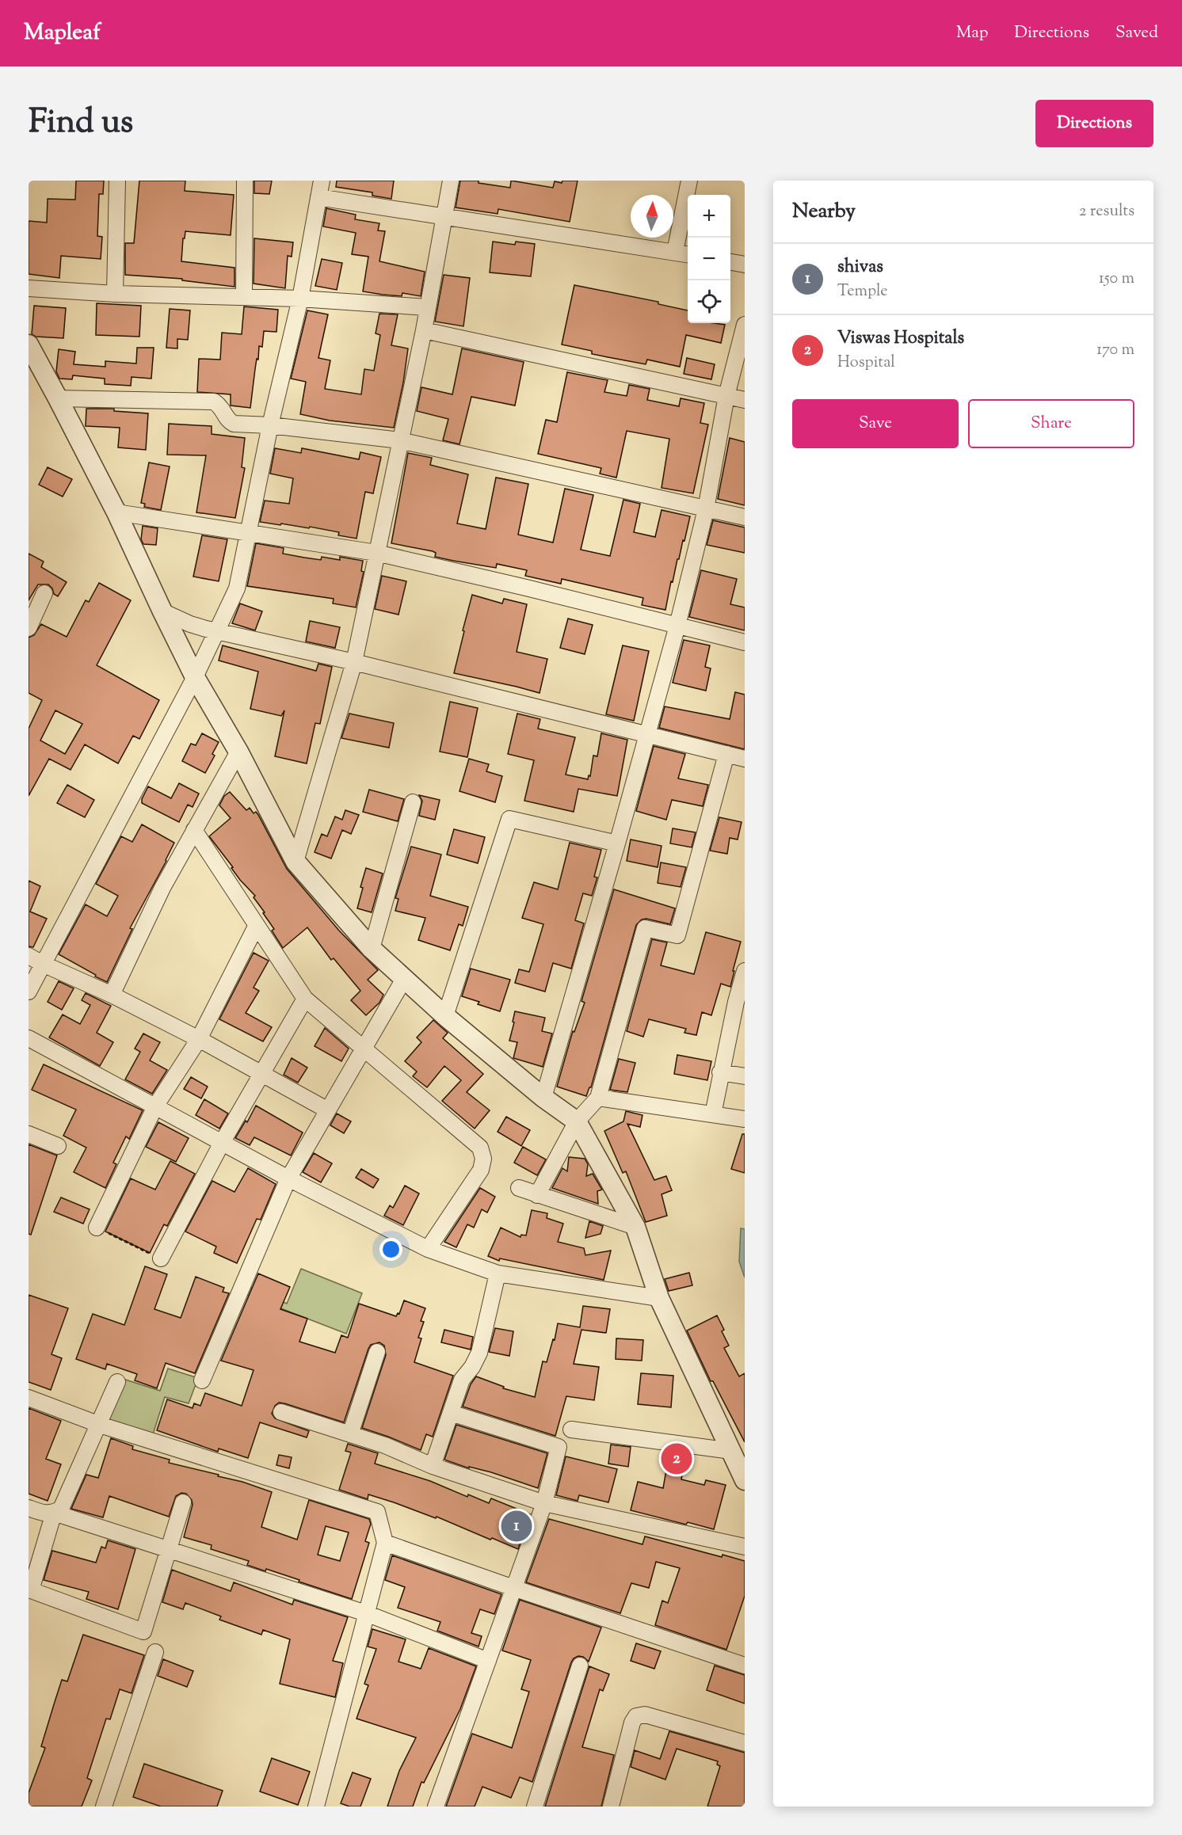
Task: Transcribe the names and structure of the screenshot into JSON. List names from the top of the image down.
{
  "north": "top",
  "page": {
    "header": "Mapleaf",
    "nav": ["Map", "Directions", "Saved"],
    "title": "Find us",
    "buttons": [
      "Directions",
      ["Save", "Share"]
    ],
    "heading": ["Nearby", "2 results"],
    "map_buttons": ["+", "−"],
    "list": [
      {
        "mark": "1",
        "name": "shivas",
        "note": "Temple",
        "value": "150 m"
      },
      {
        "mark": "2",
        "name": "Viswas Hospitals",
        "note": "Hospital",
        "value": "170 m"
      }
    ],
    "pins": ["2", "1"]
  }
}
